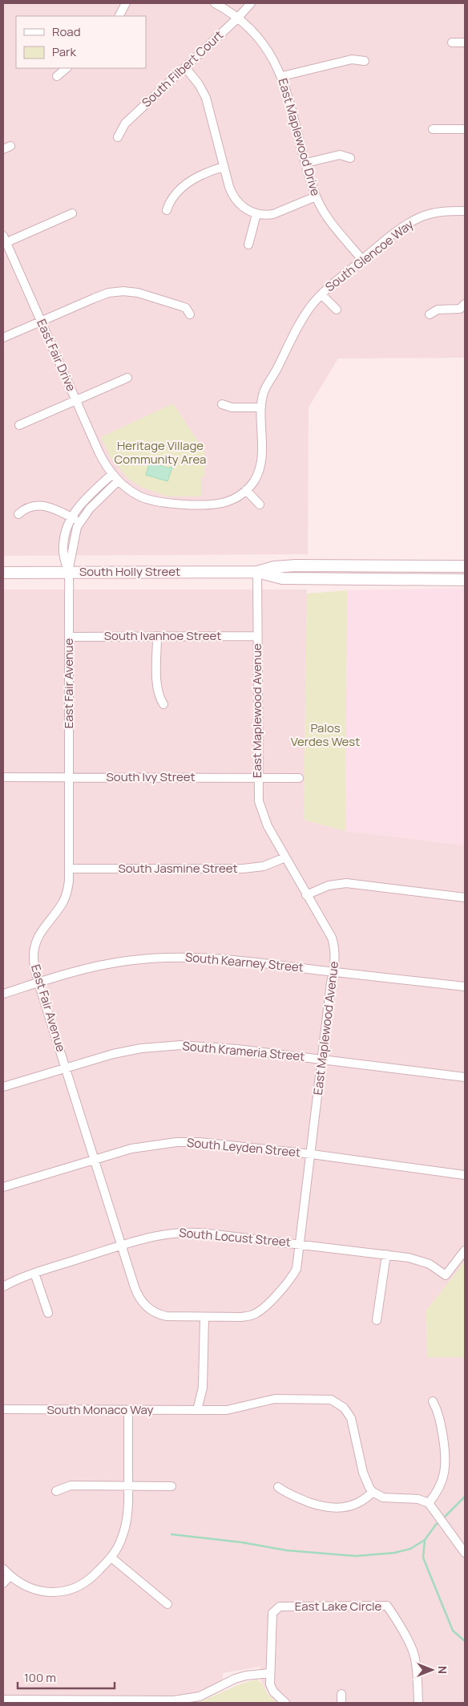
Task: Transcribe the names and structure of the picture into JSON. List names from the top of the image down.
{
  "streets": {
    "main road": ["South Holly Street"],
    "street": [
      "South Filbert Court",
      "East Maplewood Drive",
      "South Glencoe Way",
      "East Fair Drive",
      "South Ivanhoe Street",
      "East Fair Avenue",
      "East Maplewood Avenue",
      "South Ivy Street",
      "South Jasmine Street",
      "South Kearney Street",
      "South Krameria Street",
      "South Leyden Street",
      "South Locust Street",
      "South Monaco Way",
      "East Lake Circle"
    ]
  },
  "crossings": [
    ["South Filbert Court", "East Maplewood Drive"],
    ["East Maplewood Drive", "South Glencoe Way"],
    ["South Glencoe Way", "East Fair Drive"],
    ["South Glencoe Way", "East Fair Avenue"],
    ["East Fair Drive", "East Fair Avenue"],
    ["South Holly Street", "East Fair Avenue"],
    ["South Holly Street", "East Maplewood Avenue"],
    ["South Ivanhoe Street", "East Fair Avenue"],
    ["South Ivanhoe Street", "East Maplewood Avenue"],
    ["East Fair Avenue", "East Maplewood Avenue"],
    ["East Fair Avenue", "South Ivy Street"],
    ["East Fair Avenue", "South Jasmine Street"],
    ["East Fair Avenue", "South Kearney Street"],
    ["East Fair Avenue", "South Krameria Street"],
    ["East Fair Avenue", "South Leyden Street"],
    ["East Fair Avenue", "South Locust Street"],
    ["East Maplewood Avenue", "South Ivy Street"],
    ["East Maplewood Avenue", "South Jasmine Street"],
    ["East Maplewood Avenue", "South Kearney Street"],
    ["East Maplewood Avenue", "South Krameria Street"],
    ["East Maplewood Avenue", "South Leyden Street"],
    ["East Maplewood Avenue", "South Locust Street"]
  ],
  "parks": ["Heritage Village Community Area", "Palos Verdes West"],
  "legend": ["Road", "Park"],
  "scale_bar": "100 m",
  "north": "right"
}
